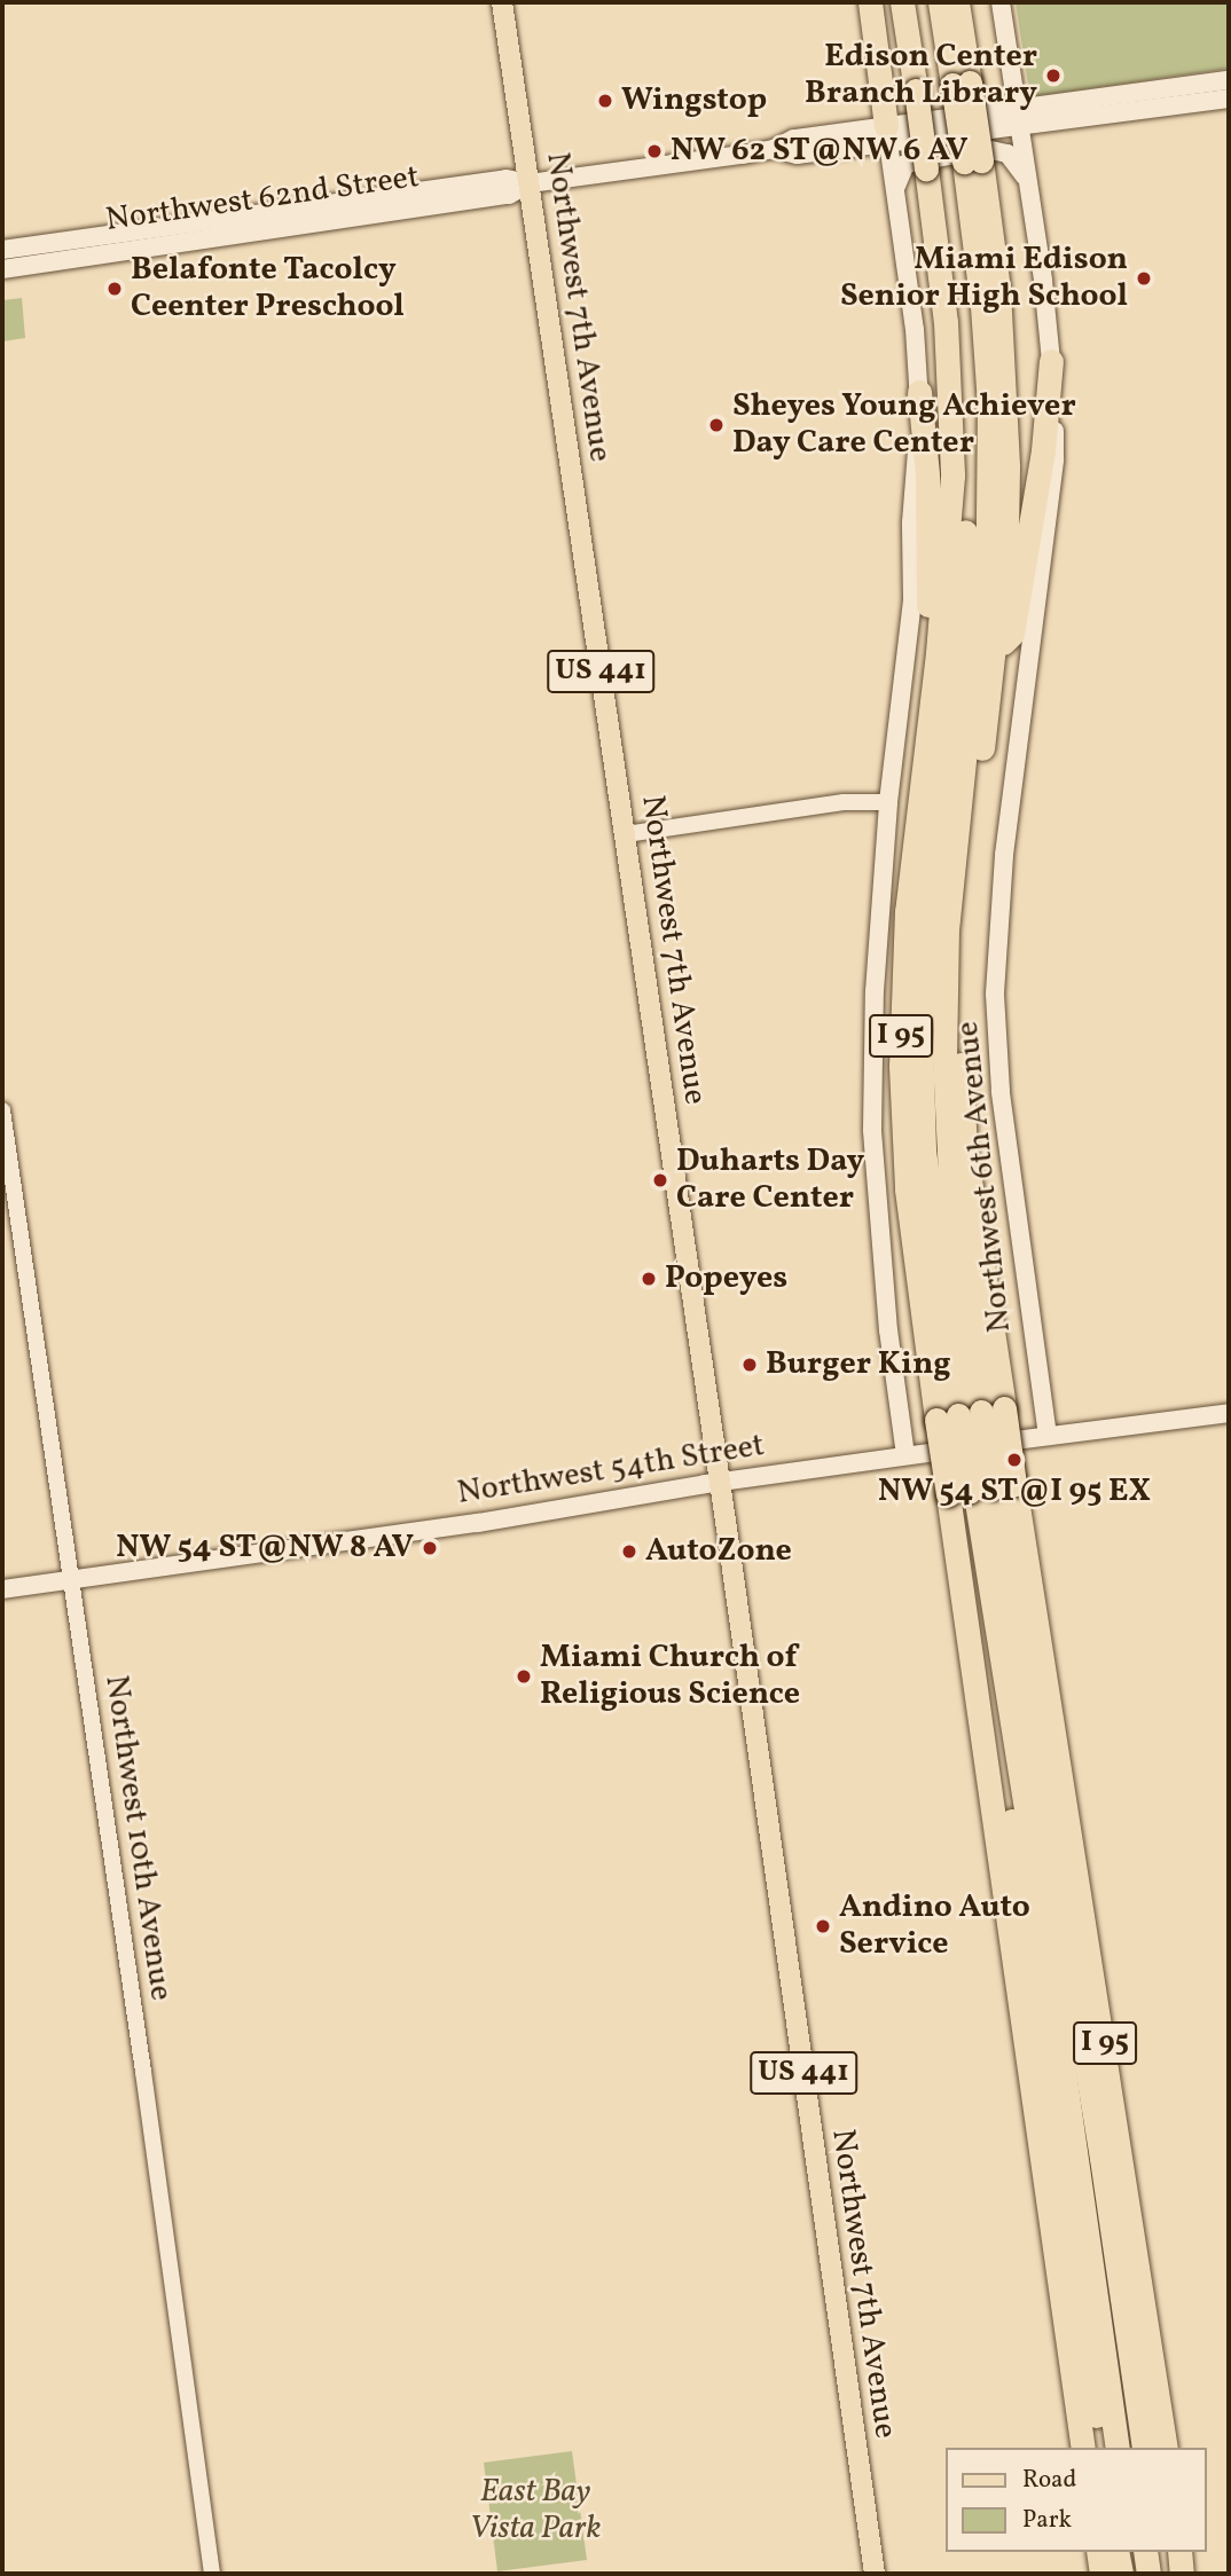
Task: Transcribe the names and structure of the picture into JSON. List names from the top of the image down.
{
  "streets": {
    "highway": ["I 95"],
    "main road": [
      "Northwest 62nd Street",
      "Northwest 7th Avenue",
      "US 441",
      "Northwest 6th Avenue",
      "Northwest 54th Street"
    ],
    "street": ["Northwest 10th Avenue"]
  },
  "crossings": [
    ["Northwest 62nd Street", "Northwest 7th Avenue"],
    ["Northwest 62nd Street", "Northwest 6th Avenue"],
    ["Northwest 7th Avenue", "Northwest 54th Street"],
    ["Northwest 6th Avenue", "Northwest 54th Street"],
    ["Northwest 54th Street", "Northwest 10th Avenue"]
  ],
  "parks": ["East Bay Vista Park"],
  "places": [
    "Edison Center Branch Library",
    "Wingstop",
    "NW 62 ST@NW 6 AV",
    "Miami Edison Senior High School",
    "Belafonte Tacolcy Ceenter Preschool",
    "Sheyes Young Achiever Day Care Center",
    "Duharts Day Care Center",
    "Popeyes",
    "Burger King",
    "NW 54 ST@I 95 EX",
    "NW 54 ST@NW 8 AV",
    "AutoZone",
    "Miami Church of Religious Science",
    "Andino Auto Service"
  ],
  "legend": ["Road", "Park"]
}
